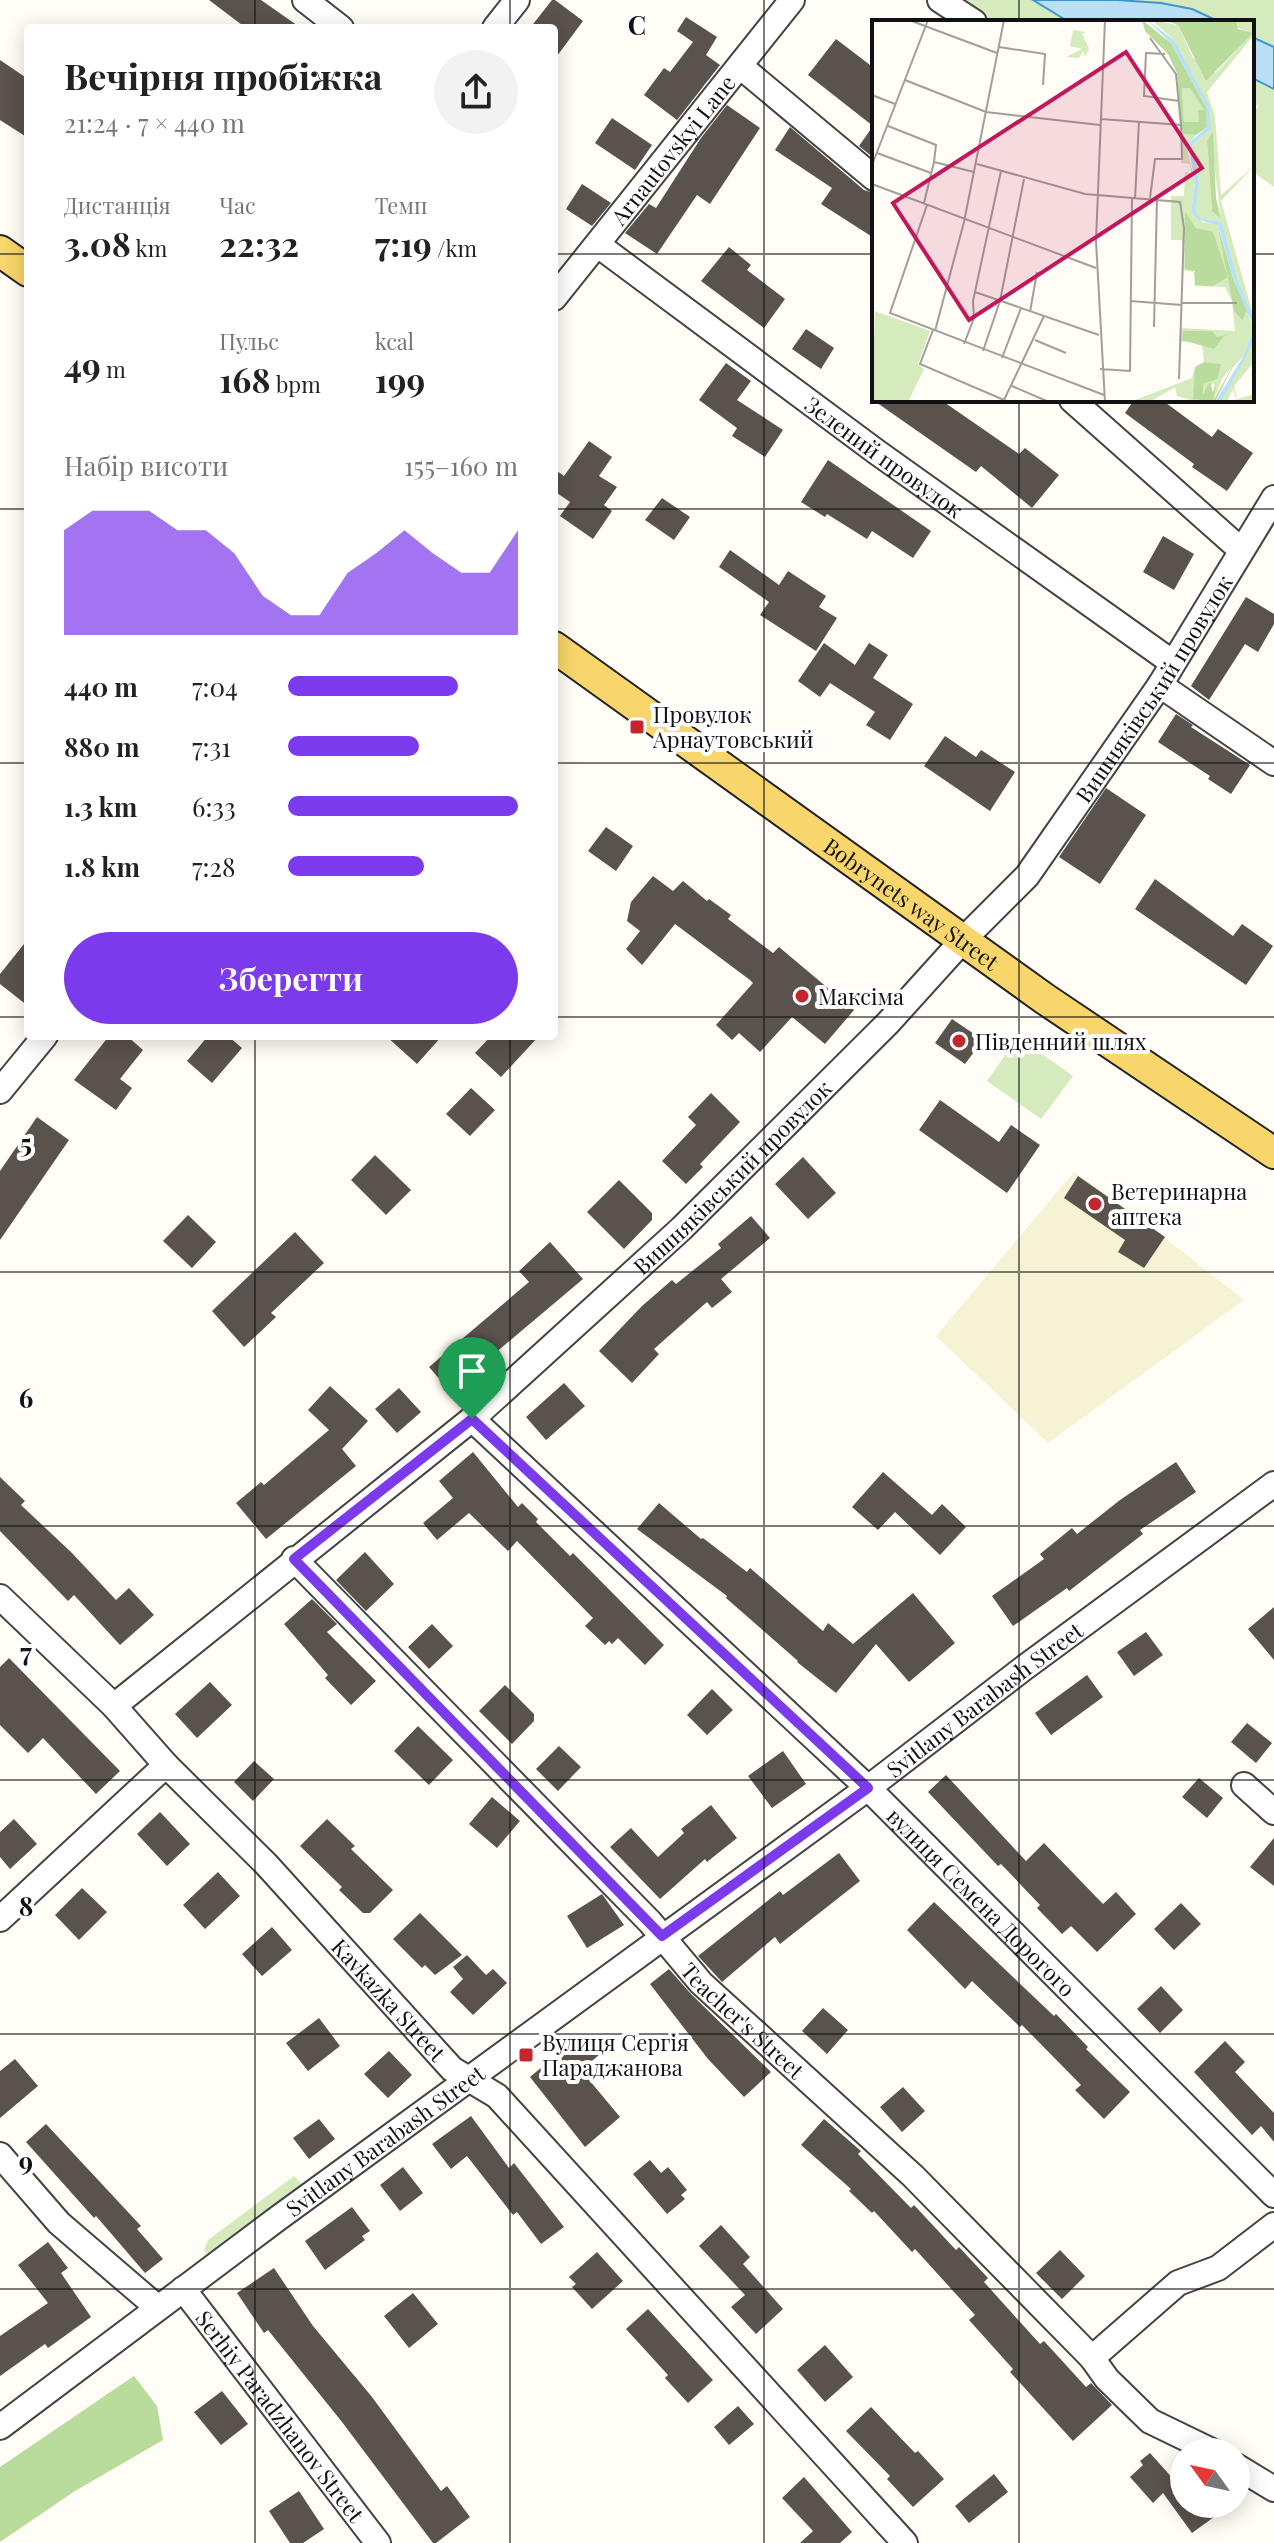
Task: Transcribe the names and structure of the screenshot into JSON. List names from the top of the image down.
{
  "streets": {
    "main road": ["Bobrynets way Street"],
    "street": [
      "Arnautovskyi Lane",
      "Зелений провулок",
      "Вишняківський провулок",
      "Svitlany Barabash Street",
      "вулиця Семена Дорогого",
      "Kavkazka Street",
      "Teacher's Street",
      "Serhiy Paradzhanov Street"
    ]
  },
  "crossings": [
    ["Arnautovskyi Lane", "Зелений провулок"],
    ["Зелений провулок", "Вишняківський провулок"],
    ["Вишняківський провулок", "Bobrynets way Street"],
    ["Вишняківський провулок", "вулиця Семена Дорогого"],
    ["Вишняківський провулок", "Kavkazka Street"],
    ["Вишняківський провулок", "Teacher's Street"],
    ["Svitlany Barabash Street", "вулиця Семена Дорогого"],
    ["Svitlany Barabash Street", "Kavkazka Street"],
    ["Svitlany Barabash Street", "Teacher's Street"],
    ["Svitlany Barabash Street", "Serhiy Paradzhanov Street"]
  ],
  "places": {
    "transit": ["Провулок Арнаутовський", "Вулиця Сергія Параджанова"],
    "other": ["Максіма", "Південний шлях", "Ветеринарна аптека"]
  },
  "north": "top left",
  "page": {
    "heading": ["Вечірня пробіжка", "21:24 · 7 × 440 m"],
    "stats": [
      ["Дистанція", "3.08 km"],
      ["Час", "22:32"],
      ["Темп", "7:19 /km"],
      ["49 m"],
      ["Пульс", "168 bpm"],
      ["kcal", "199"]
    ],
    "chart": ["Набір висоти", "155–160 m"],
    "list": [
      {
        "name": "440 m",
        "note": "7:04"
      },
      {
        "name": "880 m",
        "note": "7:31"
      },
      {
        "name": "1.3 km",
        "note": "6:33"
      },
      {
        "name": "1.8 km",
        "note": "7:28"
      }
    ],
    "buttons": "Зберегти"
  },
  "grid": {
    "columns": ["C"],
    "rows": [
      "5",
      "6",
      "7",
      "8",
      "9"
    ]
  }
}
